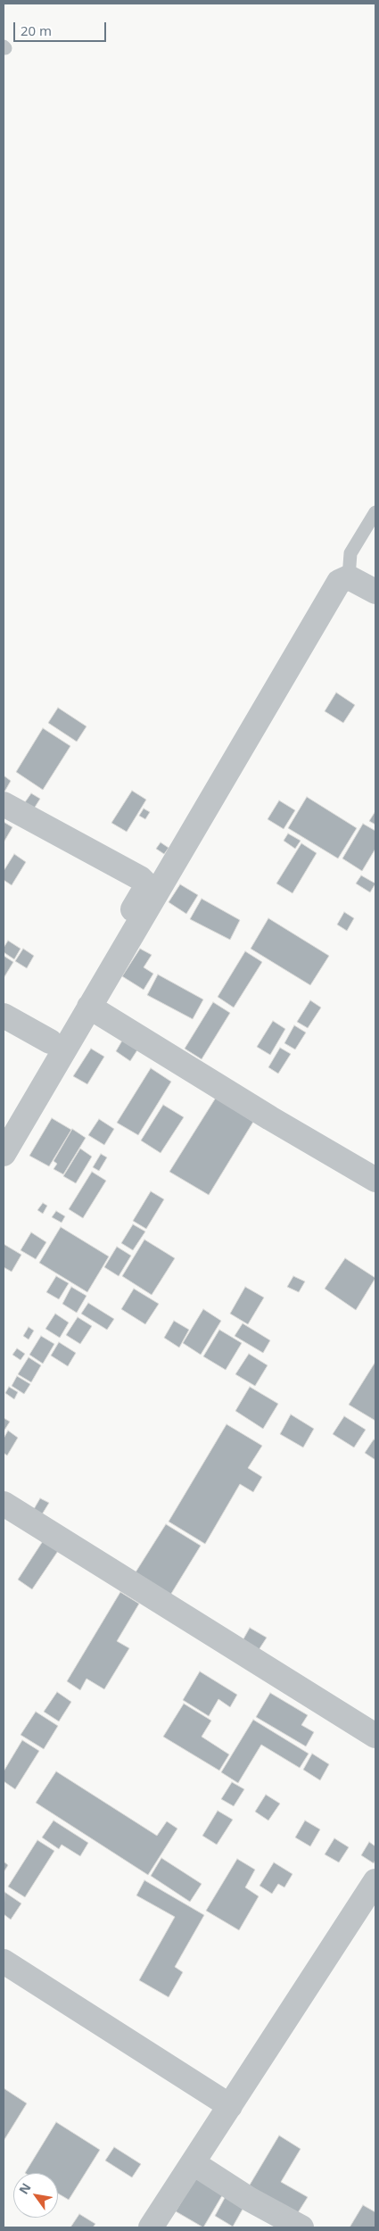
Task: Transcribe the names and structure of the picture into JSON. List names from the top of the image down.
{
  "scale_bar": "20 m",
  "north": "top left"
}
